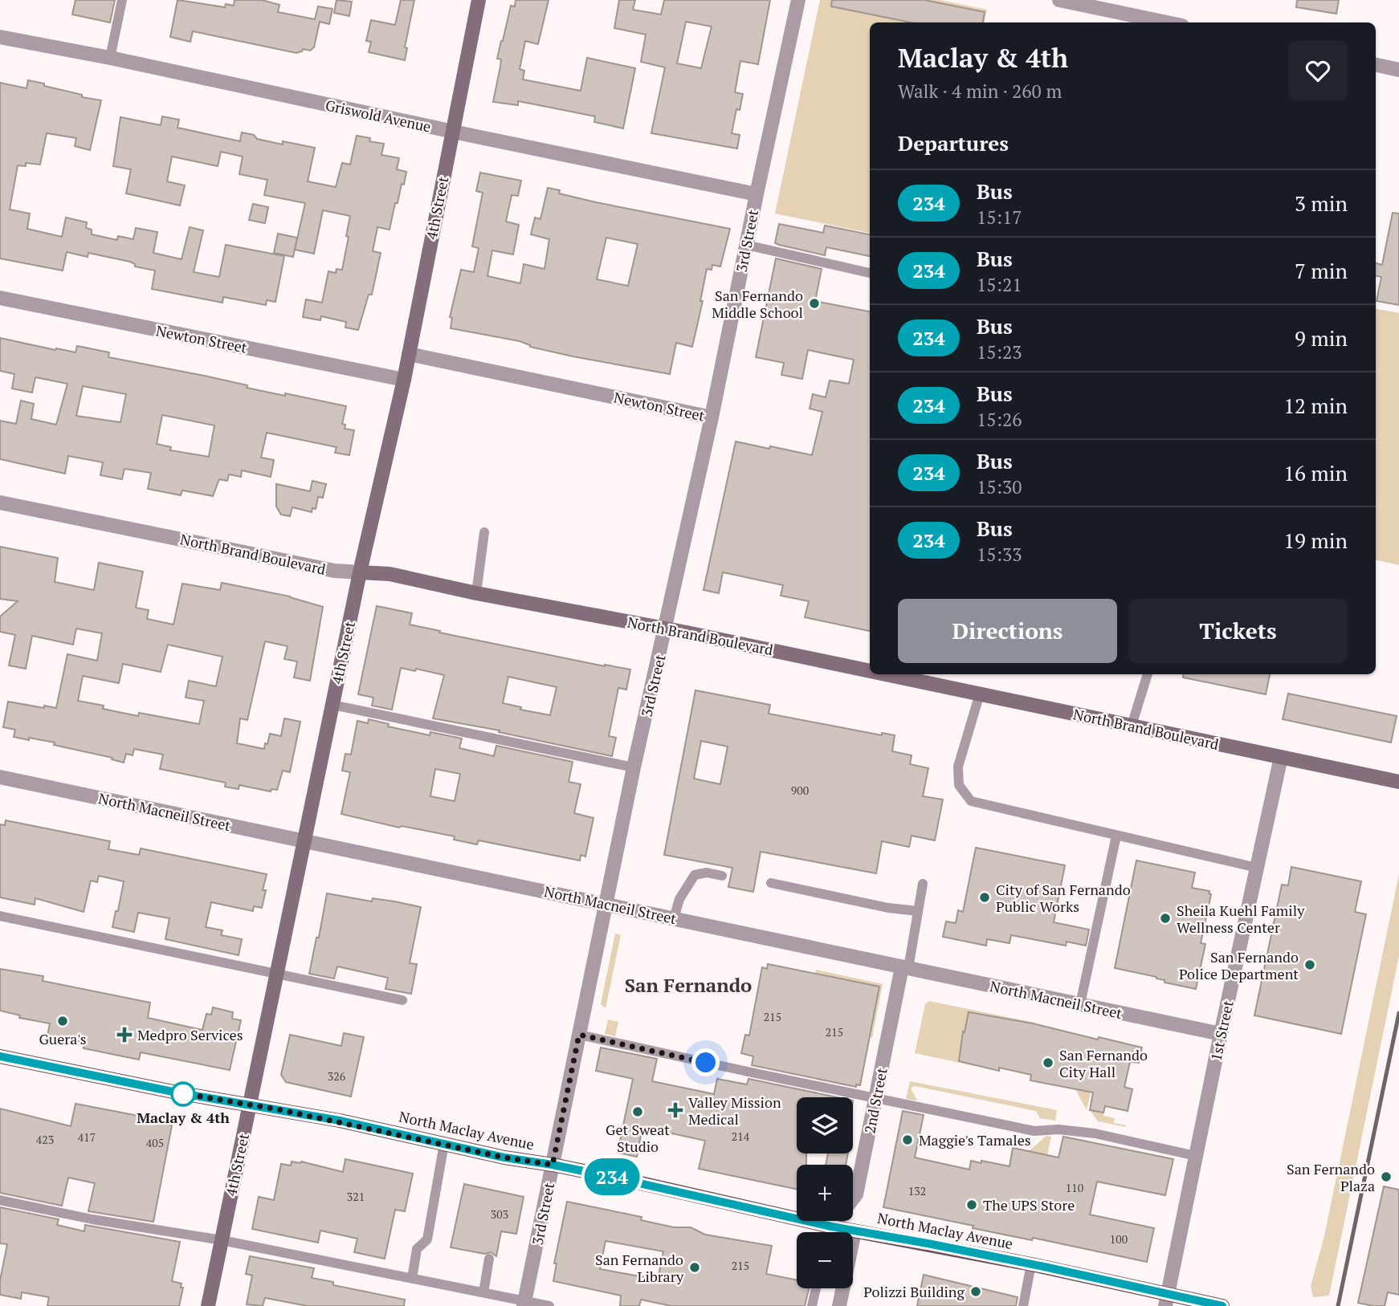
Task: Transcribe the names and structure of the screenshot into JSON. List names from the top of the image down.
{
  "streets": {
    "main road": ["North Maclay Avenue"],
    "street": [
      "Griswold Avenue",
      "4th Street",
      "3rd Street",
      "Newton Street",
      "North Brand Boulevard",
      "North Macneil Street",
      "1st Street",
      "2nd Street"
    ]
  },
  "crossings": [
    ["Griswold Avenue", "4th Street"],
    ["Griswold Avenue", "3rd Street"],
    ["4th Street", "Newton Street"],
    ["4th Street", "North Brand Boulevard"],
    ["4th Street", "North Macneil Street"],
    ["4th Street", "North Maclay Avenue"],
    ["3rd Street", "Newton Street"],
    ["3rd Street", "North Brand Boulevard"],
    ["3rd Street", "North Macneil Street"],
    ["3rd Street", "North Maclay Avenue"],
    ["North Brand Boulevard", "1st Street"],
    ["North Macneil Street", "1st Street"],
    ["North Macneil Street", "2nd Street"],
    ["1st Street", "North Maclay Avenue"],
    ["2nd Street", "North Maclay Avenue"]
  ],
  "districts": ["San Fernando"],
  "places": {
    "other": [
      "San Fernando Middle School",
      "City of San Fernando Public Works",
      "Sheila Kuehl Family Wellness Center",
      "San Fernando Police Department",
      "Guera's",
      "San Fernando City Hall",
      "Maclay & 4th",
      "Get Sweat Studio",
      "Maggie's Tamales",
      "San Fernando Plaza",
      "The UPS Store",
      "San Fernando Library",
      "Polizzi Building"
    ],
    "health": ["Medpro Services", "Valley Mission Medical"]
  },
  "lines": ["bus line 234"],
  "house_numbers": [
    "900",
    "215",
    "215",
    "326",
    "214",
    "417",
    "423",
    "405",
    "110",
    "132",
    "321",
    "303",
    "100",
    "215"
  ],
  "page": {
    "on_map": "234",
    "heading": [
      ["Maclay & 4th", "Walk · 4 min · 260 m"],
      "Departures"
    ],
    "list": [
      {
        "mark": "234",
        "name": "Bus",
        "note": "15:17",
        "value": "3 min"
      },
      {
        "mark": "234",
        "name": "Bus",
        "note": "15:21",
        "value": "7 min"
      },
      {
        "mark": "234",
        "name": "Bus",
        "note": "15:23",
        "value": "9 min"
      },
      {
        "mark": "234",
        "name": "Bus",
        "note": "15:26",
        "value": "12 min"
      },
      {
        "mark": "234",
        "name": "Bus",
        "note": "15:30",
        "value": "16 min"
      },
      {
        "mark": "234",
        "name": "Bus",
        "note": "15:33",
        "value": "19 min"
      }
    ],
    "buttons": ["Directions", "Tickets"],
    "map_buttons": ["+", "−"]
  }
}
